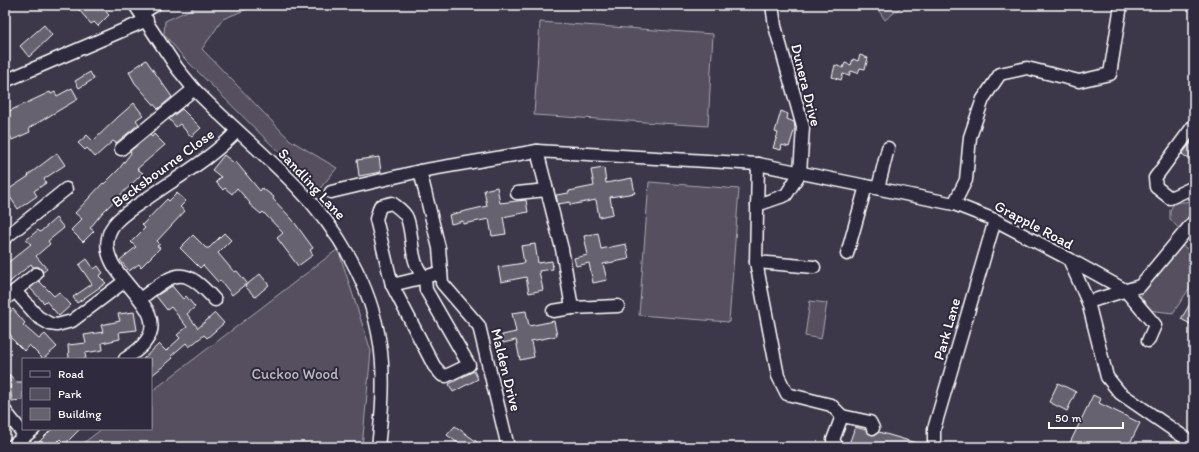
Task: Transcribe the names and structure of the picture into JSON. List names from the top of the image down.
{
  "streets": {
    "street": [
      "Dunera Drive",
      "Becksbourne Close",
      "Sandling Lane",
      "Grapple Road",
      "Park Lane",
      "Malden Drive"
    ]
  },
  "crossings": [
    ["Dunera Drive", "Grapple Road"],
    ["Becksbourne Close", "Sandling Lane"],
    ["Grapple Road", "Park Lane"],
    ["Grapple Road", "Malden Drive"]
  ],
  "parks": ["Cuckoo Wood"],
  "legend": ["Road", "Park", "Building"],
  "scale_bar": "50 m"
}
